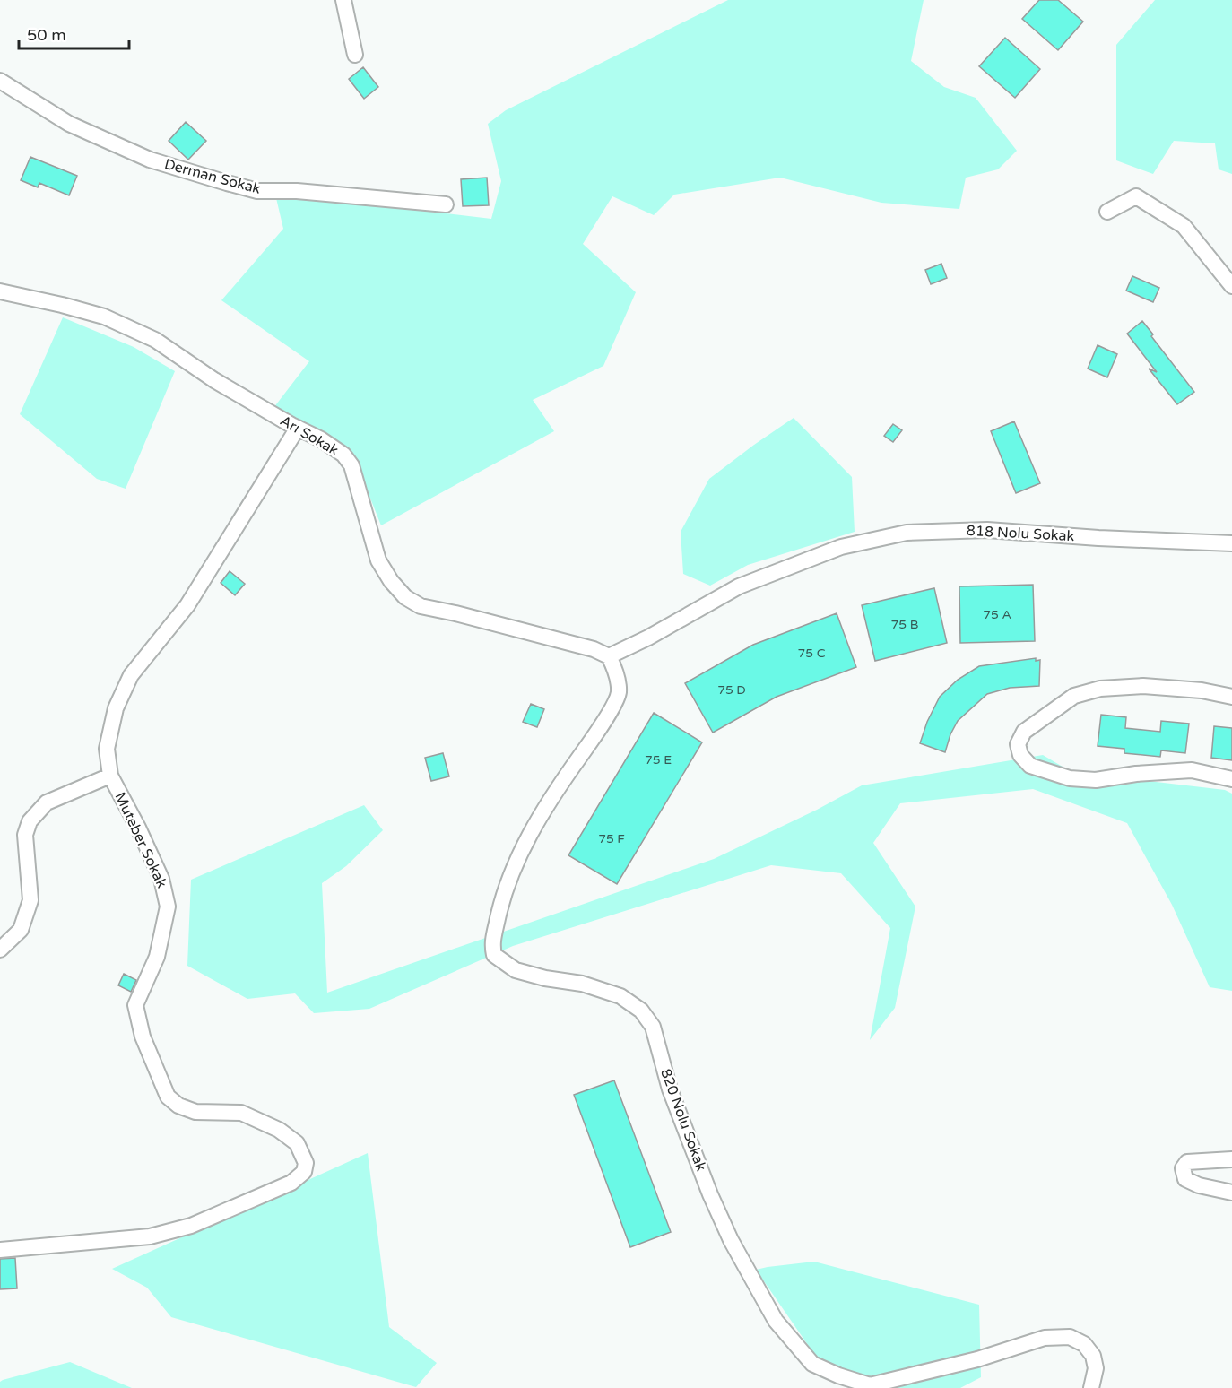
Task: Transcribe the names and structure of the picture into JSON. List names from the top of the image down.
{
  "streets": {
    "street": [
      "Derman Sokak",
      "Arı Sokak",
      "818 Nolu Sokak",
      "Muteber Sokak",
      "820 Nolu Sokak"
    ]
  },
  "crossings": [
    ["Arı Sokak", "818 Nolu Sokak"],
    ["Arı Sokak", "Muteber Sokak"],
    ["Arı Sokak", "820 Nolu Sokak"],
    ["818 Nolu Sokak", "820 Nolu Sokak"]
  ],
  "house_numbers": [
    "75 A",
    "75 B",
    "75 C",
    "75 D",
    "75 E",
    "75 F"
  ],
  "scale_bar": "50 m"
}
